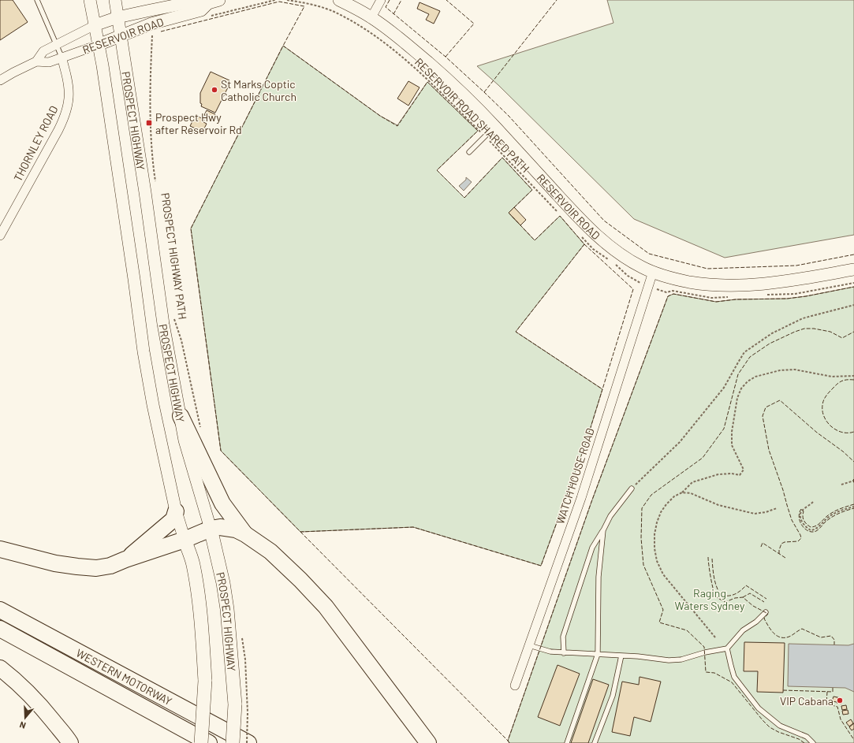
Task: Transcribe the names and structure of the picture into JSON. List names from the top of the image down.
{
  "streets": {
    "highway": ["WESTERN MOTORWAY"],
    "main road": ["RESERVOIR ROAD", "PROSPECT HIGHWAY"],
    "street": ["THORNLEY ROAD", "WATCH HOUSE ROAD"],
    "path": ["RESERVOIR ROAD SHARED PATH", "PROSPECT HIGHWAY PATH"]
  },
  "crossings": [
    ["RESERVOIR ROAD", "PROSPECT HIGHWAY"],
    ["RESERVOIR ROAD", "THORNLEY ROAD"],
    ["RESERVOIR ROAD", "WATCH HOUSE ROAD"]
  ],
  "parks": ["Raging Waters Sydney"],
  "places": {
    "other": ["St Marks Coptic Catholic Church", "VIP Cabana"],
    "transit": ["Prospect Hwy after Reservoir Rd"]
  },
  "north": "bottom"
}
